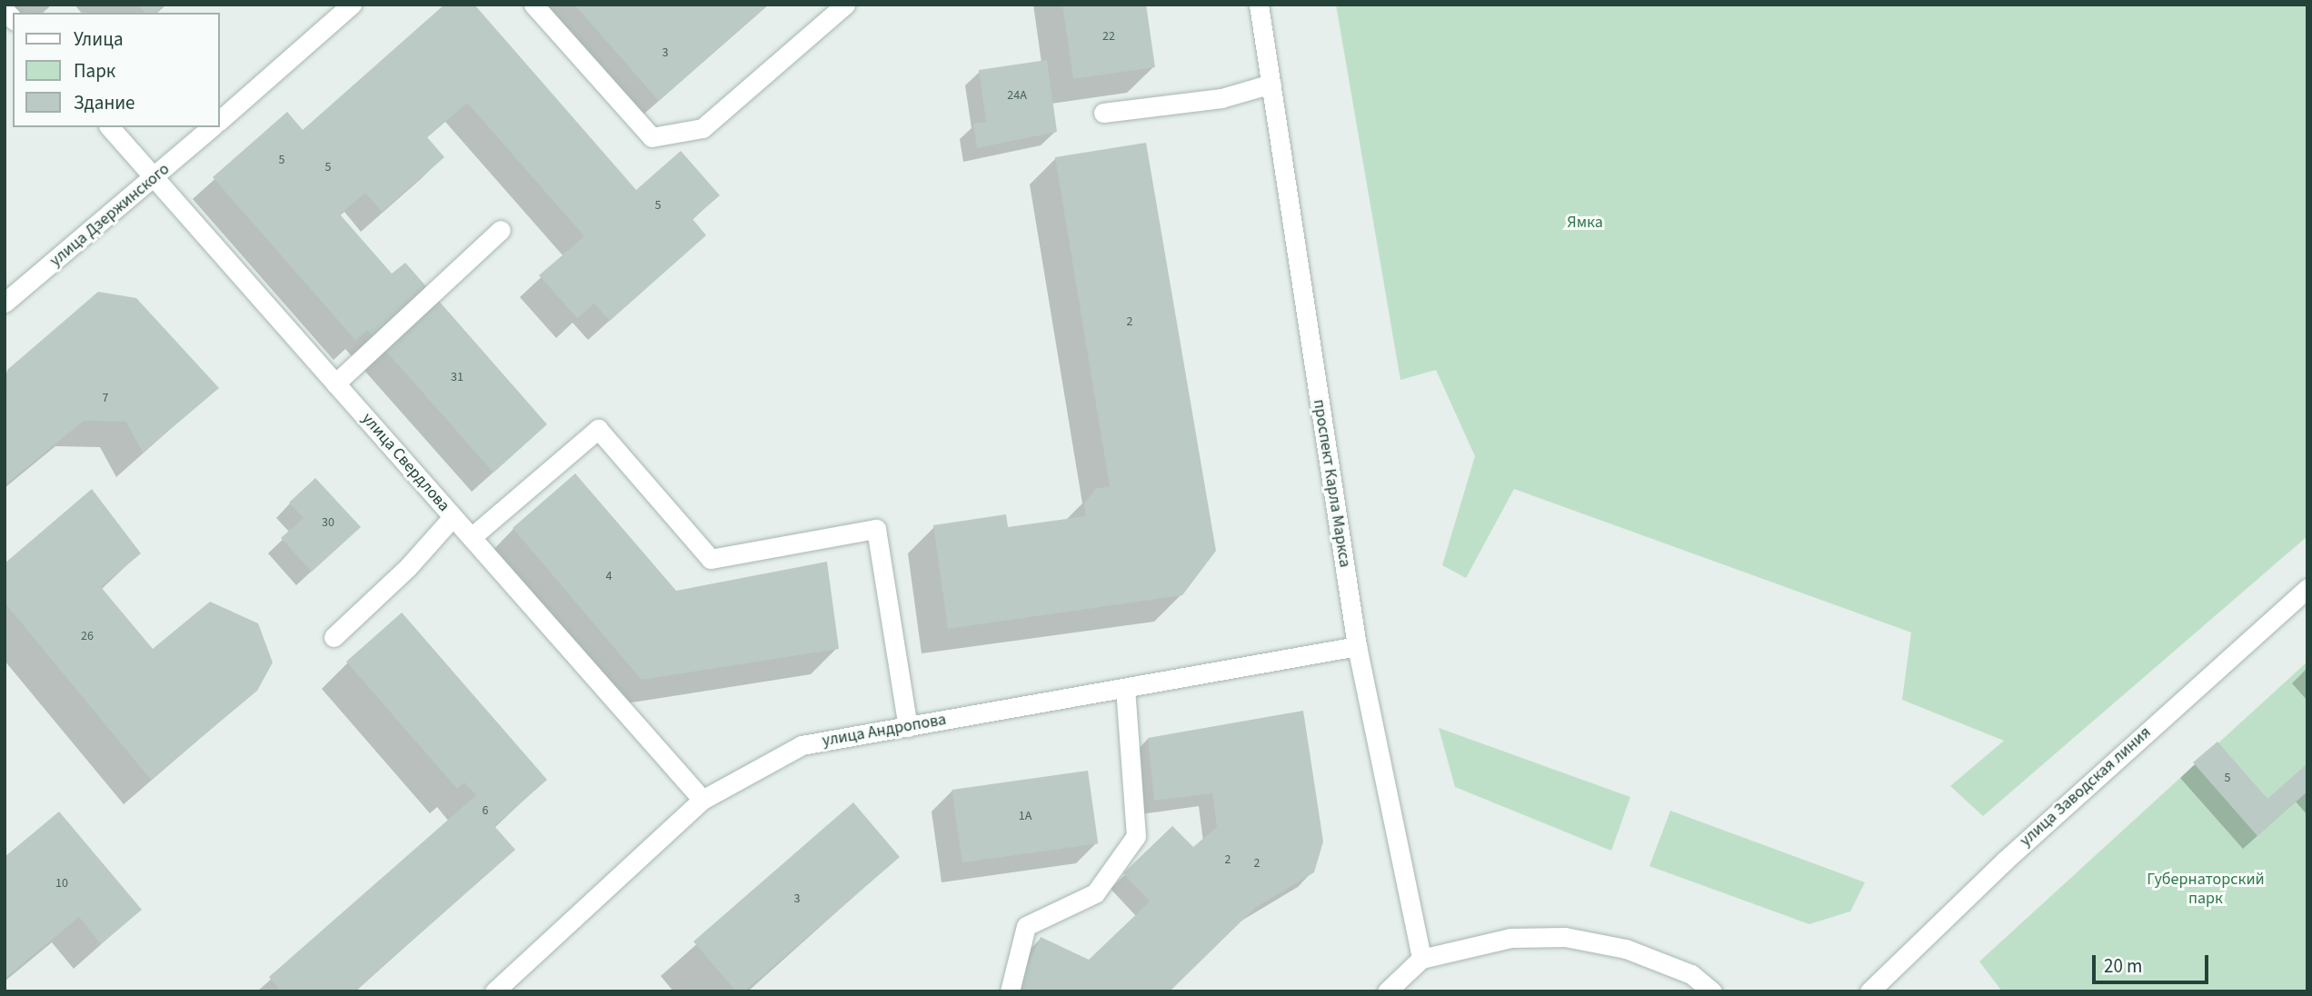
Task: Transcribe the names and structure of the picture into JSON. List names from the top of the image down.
{
  "streets": {
    "street": [
      "улица Дзержинского",
      "улица Свердлова",
      "проспект Карла Маркса",
      "улица Андропова",
      "улица Заводская линия"
    ]
  },
  "crossings": [
    ["улица Дзержинского", "улица Свердлова"],
    ["улица Свердлова", "улица Андропова"],
    ["проспект Карла Маркса", "улица Андропова"]
  ],
  "parks": ["Ямка", "Губернаторский парк"],
  "house_numbers": [
    "22",
    "3",
    "24А",
    "5",
    "5",
    "5",
    "2",
    "31",
    "7",
    "30",
    "4",
    "26",
    "5",
    "6",
    "1А",
    "2",
    "2",
    "10",
    "3"
  ],
  "legend": ["Улица", "Парк", "Здание"],
  "scale_bar": "20 m"
}
